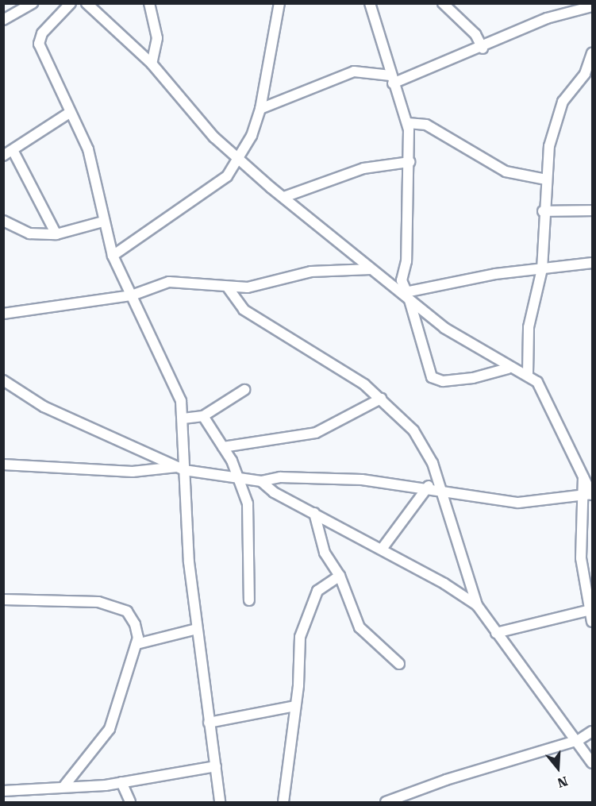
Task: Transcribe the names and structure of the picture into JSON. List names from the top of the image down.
{
  "north": "bottom"
}
